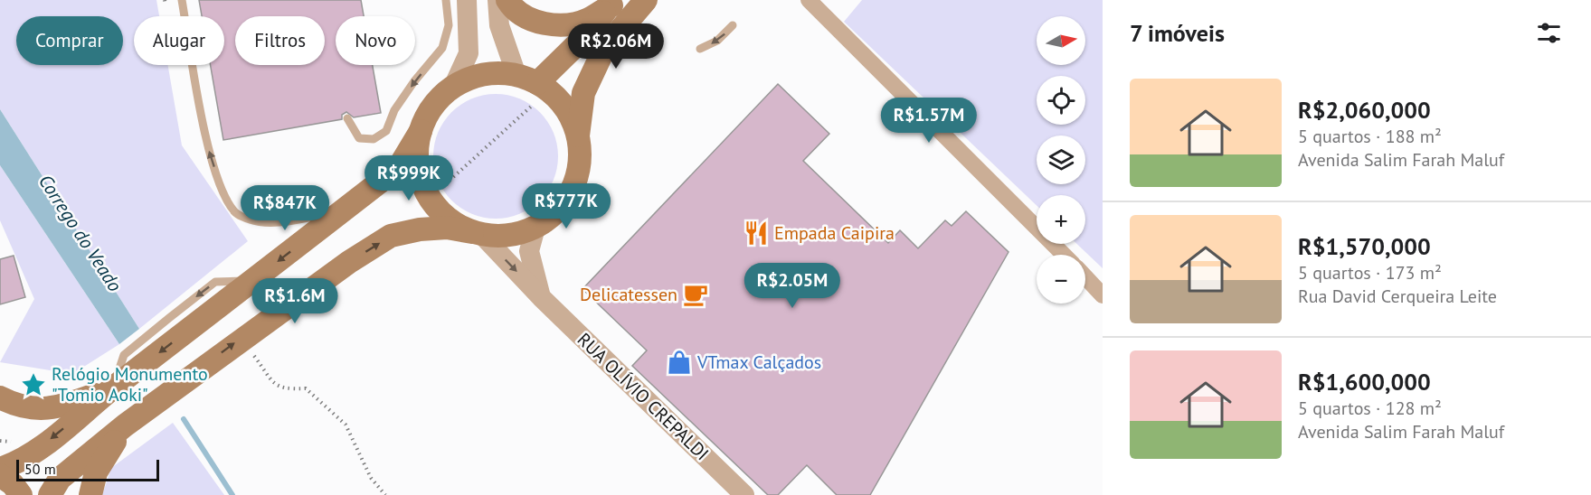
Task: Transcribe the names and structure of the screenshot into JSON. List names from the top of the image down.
{
  "streets": {
    "street": ["RUA OLÍVIO CREPALDI"]
  },
  "water": ["Corrego do Veado"],
  "places": {
    "restaurant": ["Empada Caipira"],
    "cafe": ["Delicatessen"],
    "shop": ["VTmax Calçados"],
    "place": ["Relógio Monumento \"Tomio Aoki\""]
  },
  "scale_bar": "50 m",
  "north": "right",
  "page": {
    "heading": "7 imóveis",
    "map_buttons": ["+", "−"],
    "chip": [
      "Comprar",
      "Alugar",
      "Filtros",
      "Novo"
    ],
    "price": [
      "R$2.06M",
      "R$1.57M",
      "R$999K",
      "R$777K",
      "R$847K",
      "R$2.05M",
      "R$1.6M"
    ],
    "list": [
      {
        "name": "R$2,060,000",
        "note": "5 quartos · 188 m² · Avenida Salim Farah Maluf"
      },
      {
        "name": "R$1,570,000",
        "note": "5 quartos · 173 m² · Rua David Cerqueira Leite"
      },
      {
        "name": "R$1,600,000",
        "note": "5 quartos · 128 m² · Avenida Salim Farah Maluf"
      }
    ],
    "scale": "50 m"
  }
}
